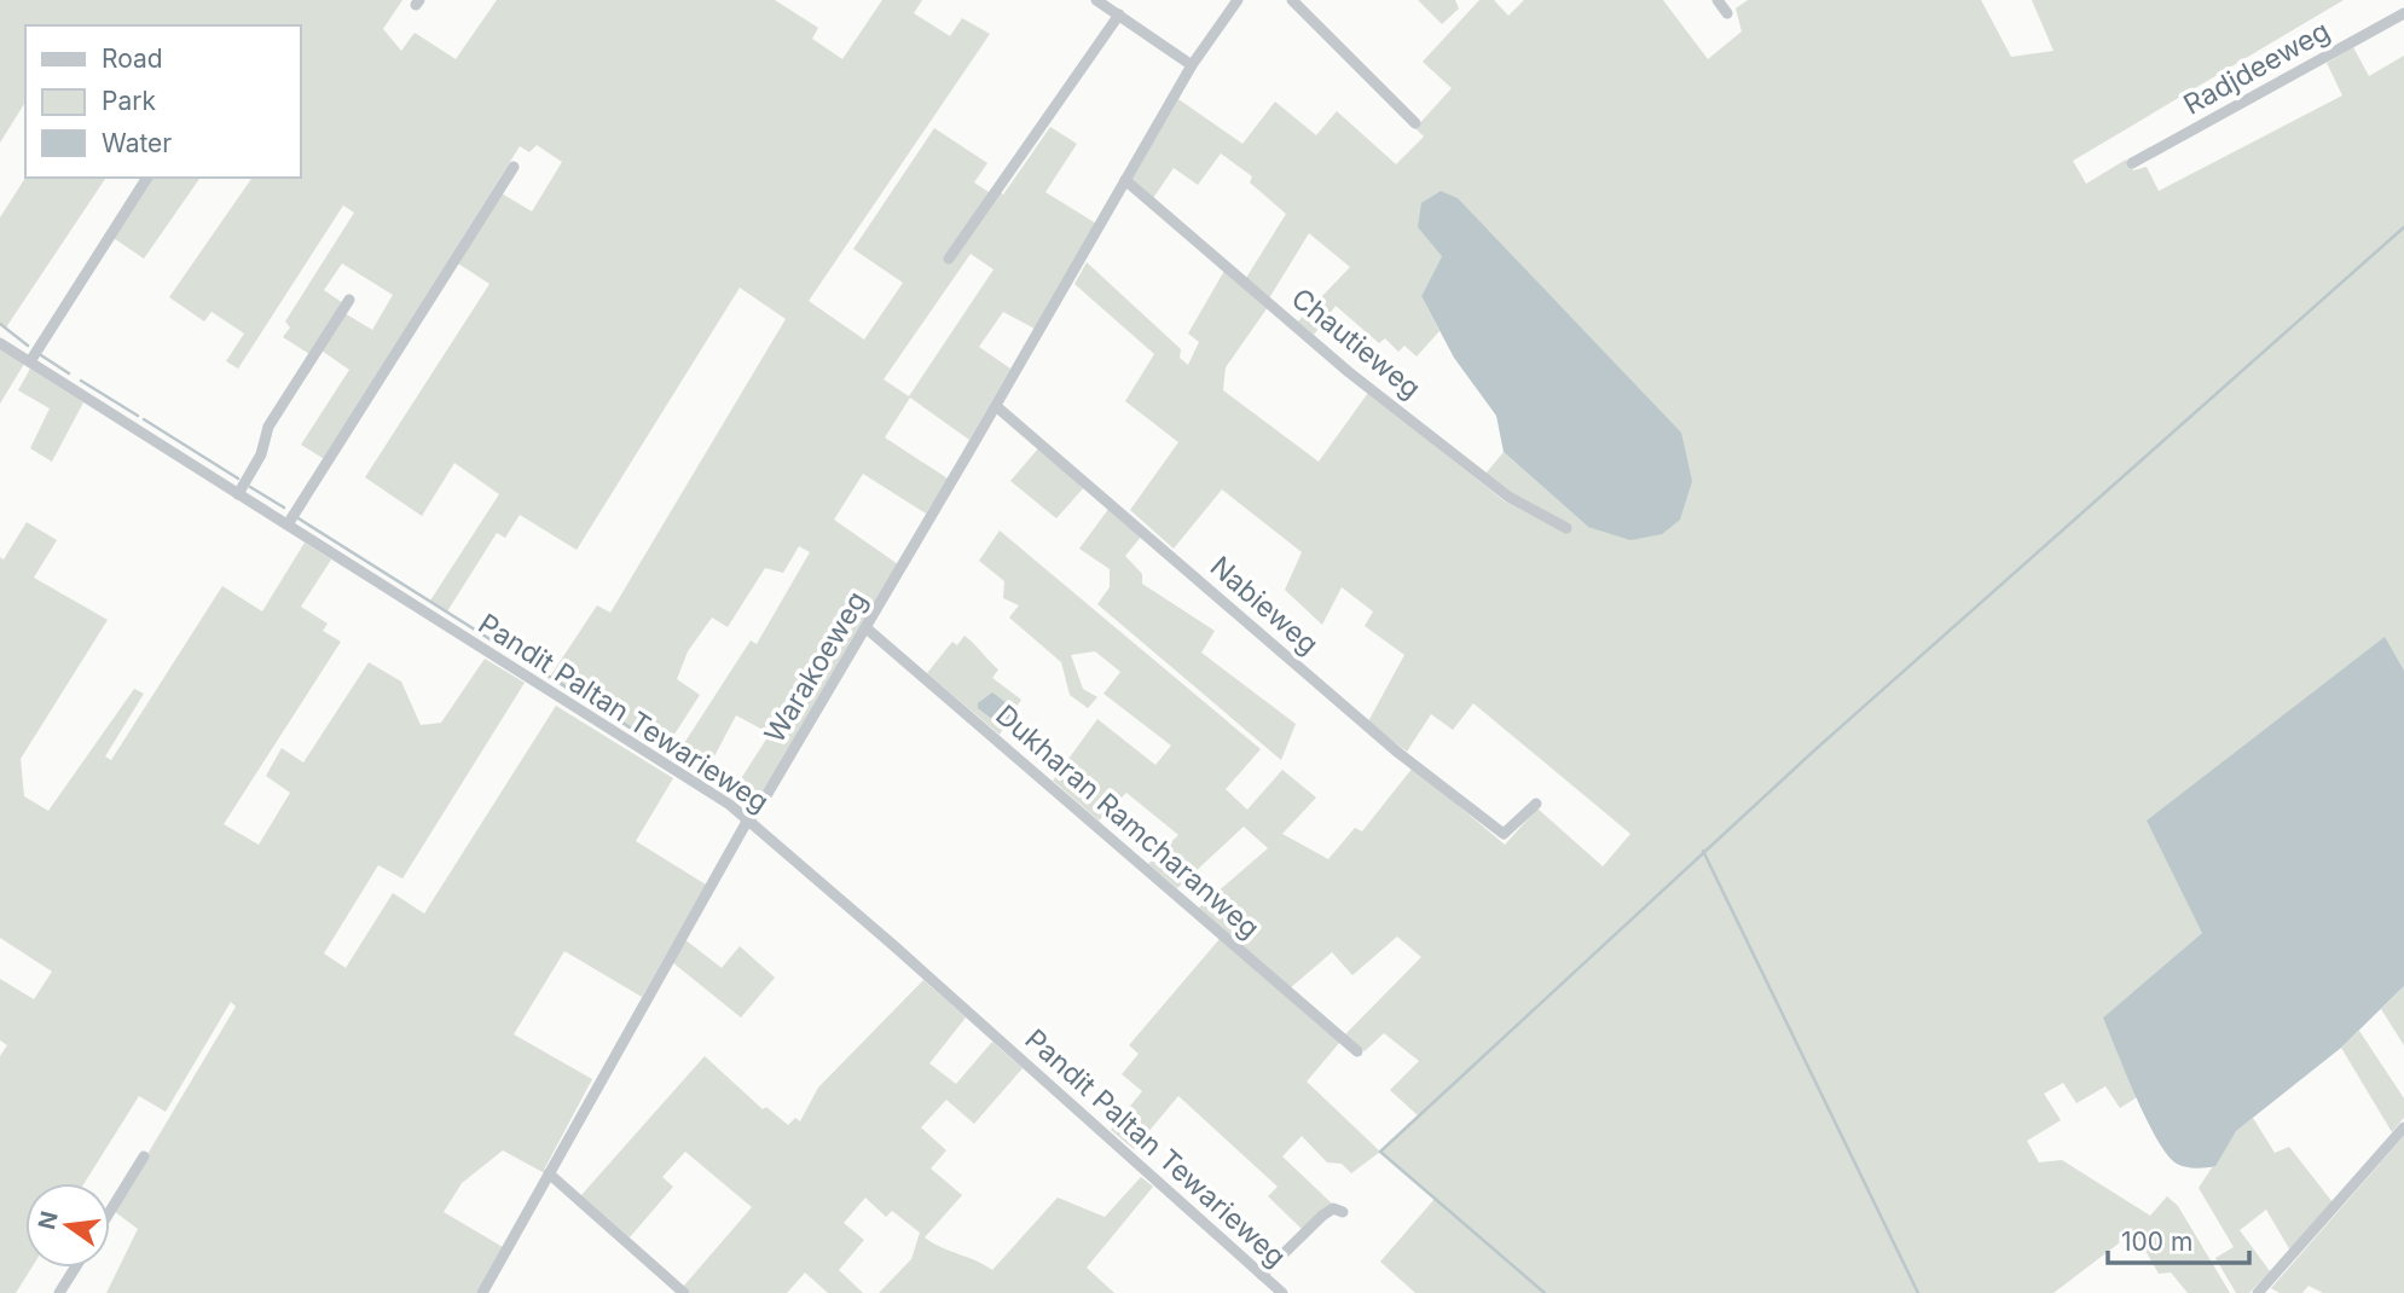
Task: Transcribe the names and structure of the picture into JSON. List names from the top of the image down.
{
  "streets": {
    "street": [
      "Radjdeeweg",
      "Chautieweg",
      "Nabieweg",
      "Warakoeweg",
      "Pandit Paltan Tewarieweg",
      "Dukharan Ramcharanweg"
    ]
  },
  "crossings": [
    ["Chautieweg", "Warakoeweg"],
    ["Nabieweg", "Warakoeweg"],
    ["Warakoeweg", "Pandit Paltan Tewarieweg"],
    ["Warakoeweg", "Dukharan Ramcharanweg"]
  ],
  "legend": ["Road", "Park", "Water"],
  "scale_bar": "100 m",
  "north": "left"
}
